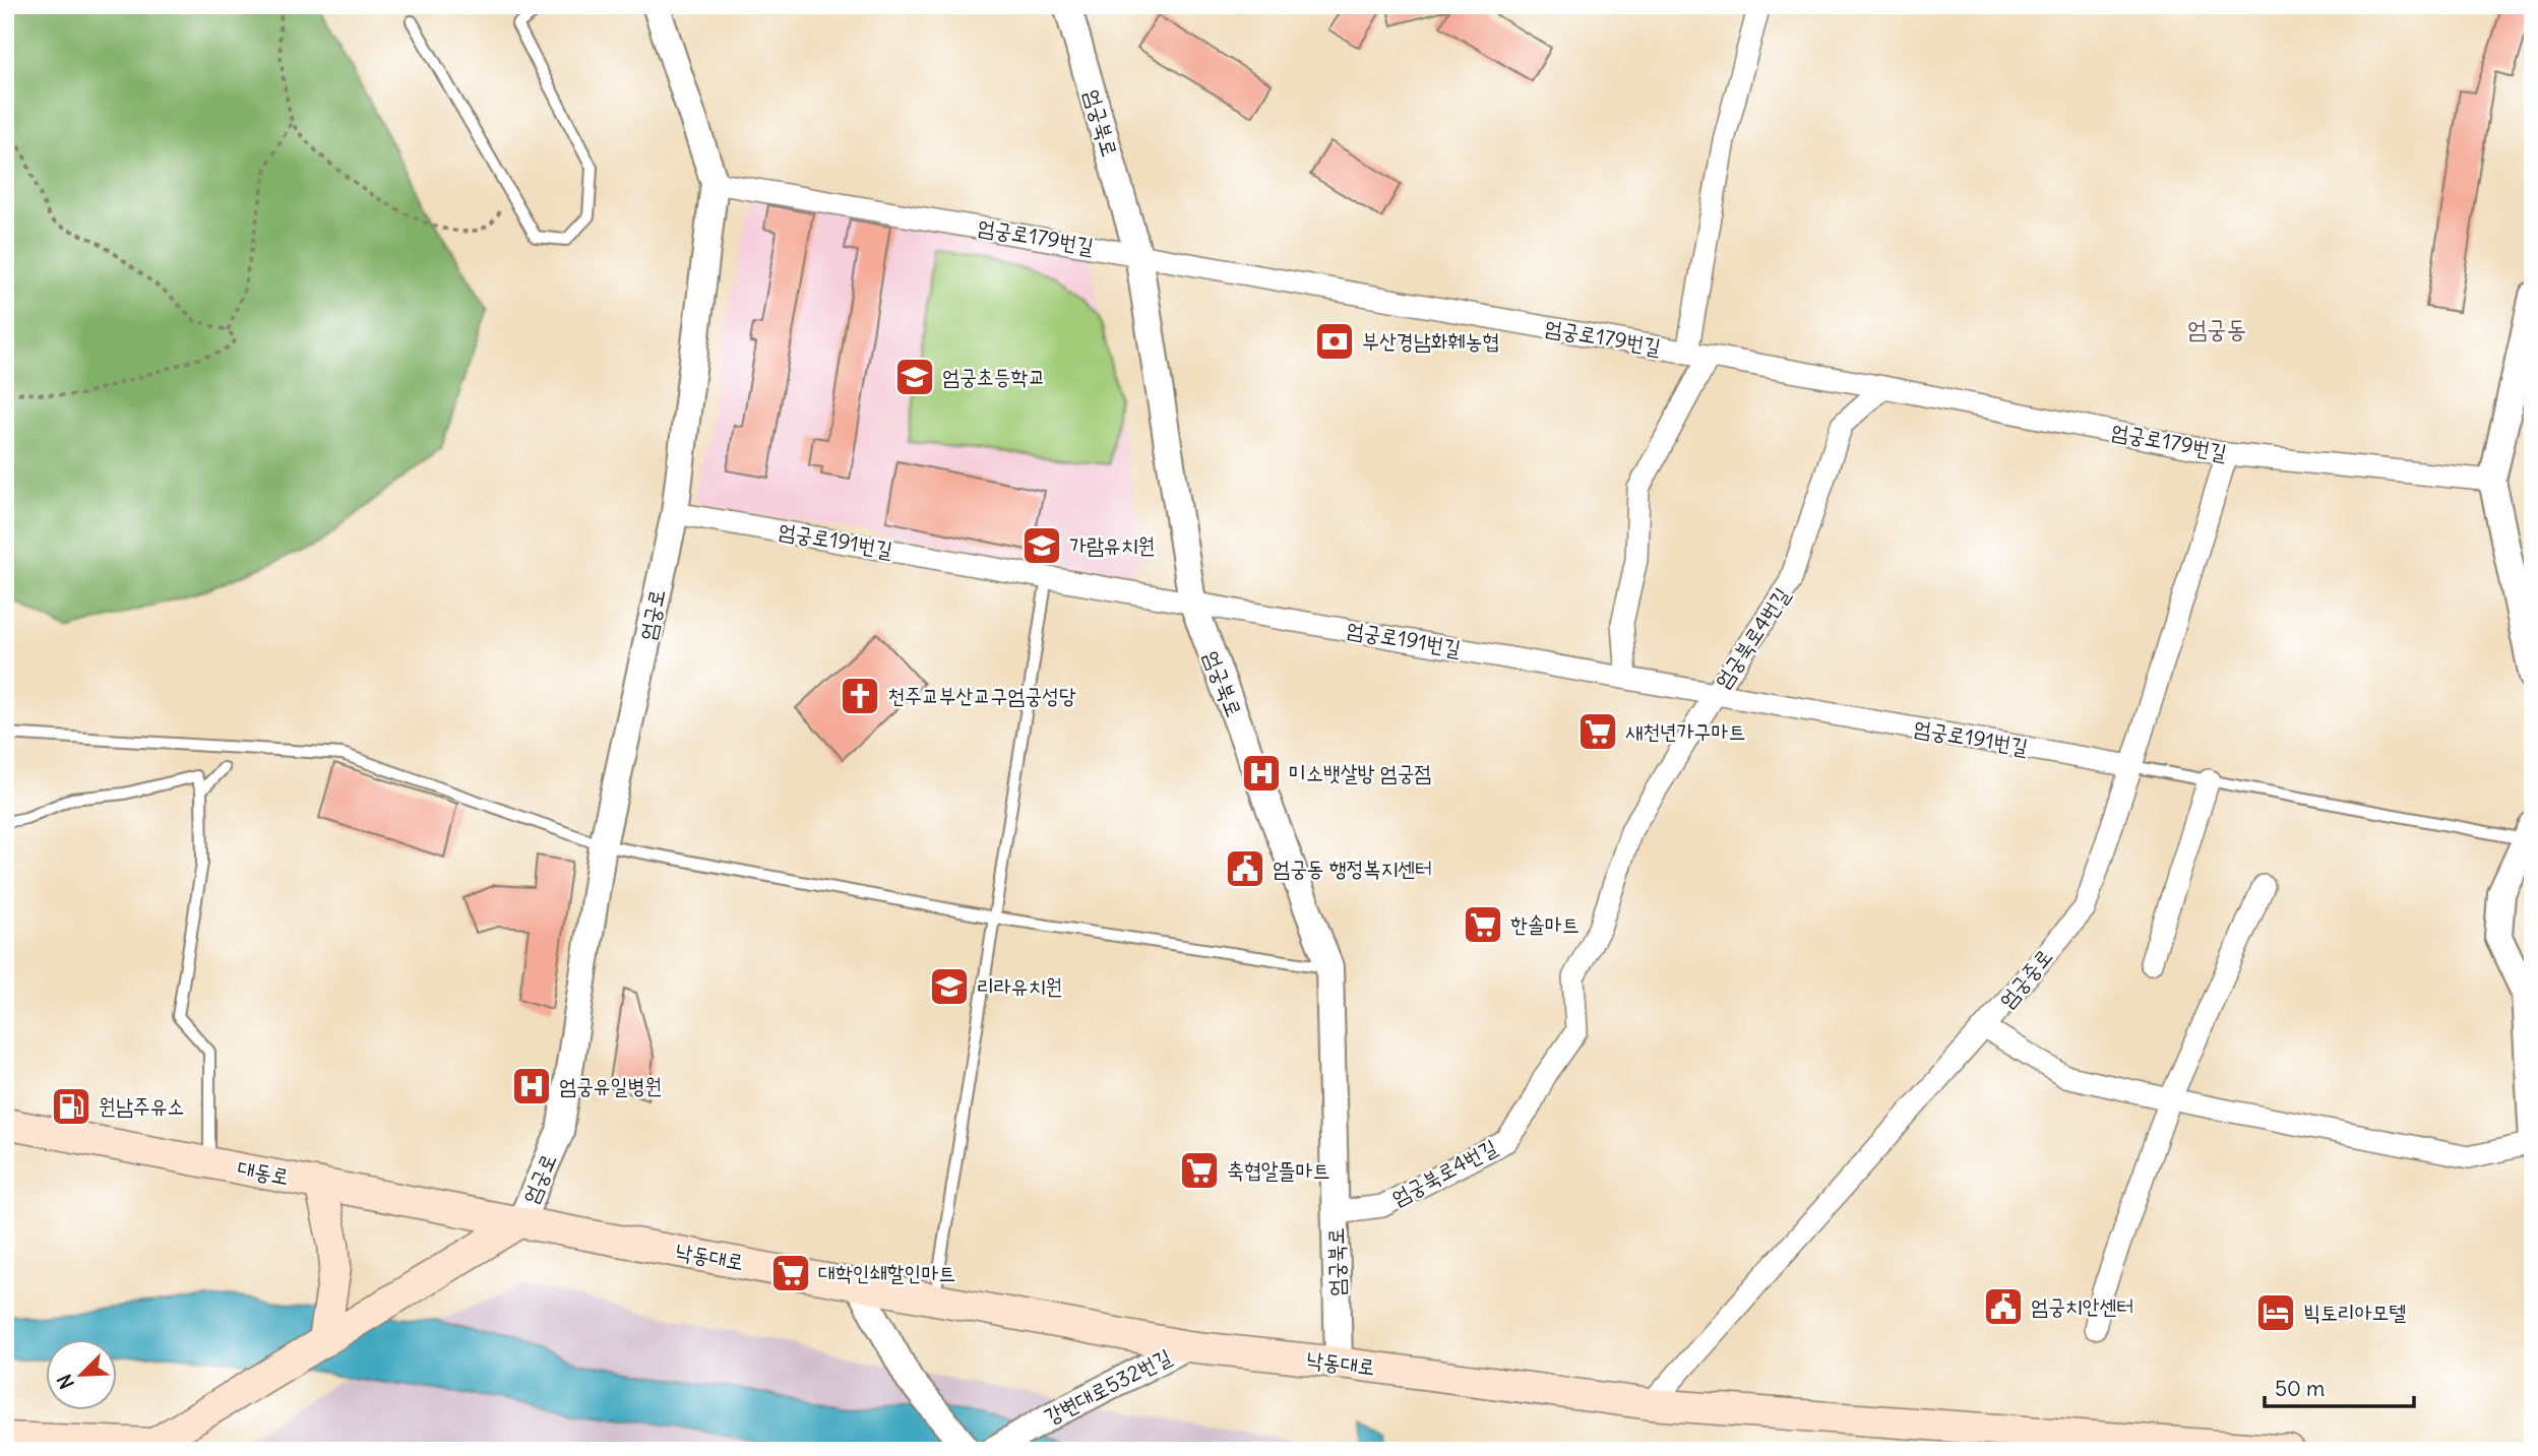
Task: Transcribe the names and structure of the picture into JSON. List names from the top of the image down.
{
  "streets": {
    "main road": ["대동로", "낙동대로"],
    "street": [
      "엄궁북로",
      "엄궁로179번길",
      "엄궁로191번길",
      "엄궁로",
      "엄궁북로4번길",
      "엄궁중로",
      "강변대로532번길"
    ]
  },
  "crossings": [
    ["엄궁북로", "엄궁로179번길"],
    ["엄궁북로", "엄궁로191번길"],
    ["엄궁북로", "엄궁북로4번길"],
    ["엄궁북로", "낙동대로"],
    ["엄궁로179번길", "엄궁로"],
    ["엄궁로179번길", "엄궁북로4번길"],
    ["엄궁로179번길", "엄궁중로"],
    ["엄궁로191번길", "엄궁로"],
    ["엄궁로191번길", "엄궁북로4번길"],
    ["엄궁로191번길", "엄궁중로"],
    ["엄궁로", "대동로"],
    ["엄궁로", "낙동대로"],
    ["엄궁중로", "낙동대로"],
    ["대동로", "낙동대로"],
    ["낙동대로", "강변대로532번길"]
  ],
  "districts": ["엄궁동"],
  "places": {
    "bank": ["부산경남화훼농협"],
    "school or university": ["엄궁초등학교", "가람유치원", "리라유치원"],
    "church": ["천주교부산교구엄궁성당"],
    "supermarket": [
      "새천년가구마트",
      "한솔마트",
      "축협알뜰마트",
      "대학인쇄할인마트"
    ],
    "hospital": ["미소뱃살방 엄궁점", "엄궁유일병원"],
    "public building": ["엄궁동 행정복지센터", "엄궁치안센터"],
    "fuel station": ["원남주유소"],
    "hotel": ["빅토리아모텔"]
  },
  "scale_bar": "50 m",
  "north": "bottom left"
}
